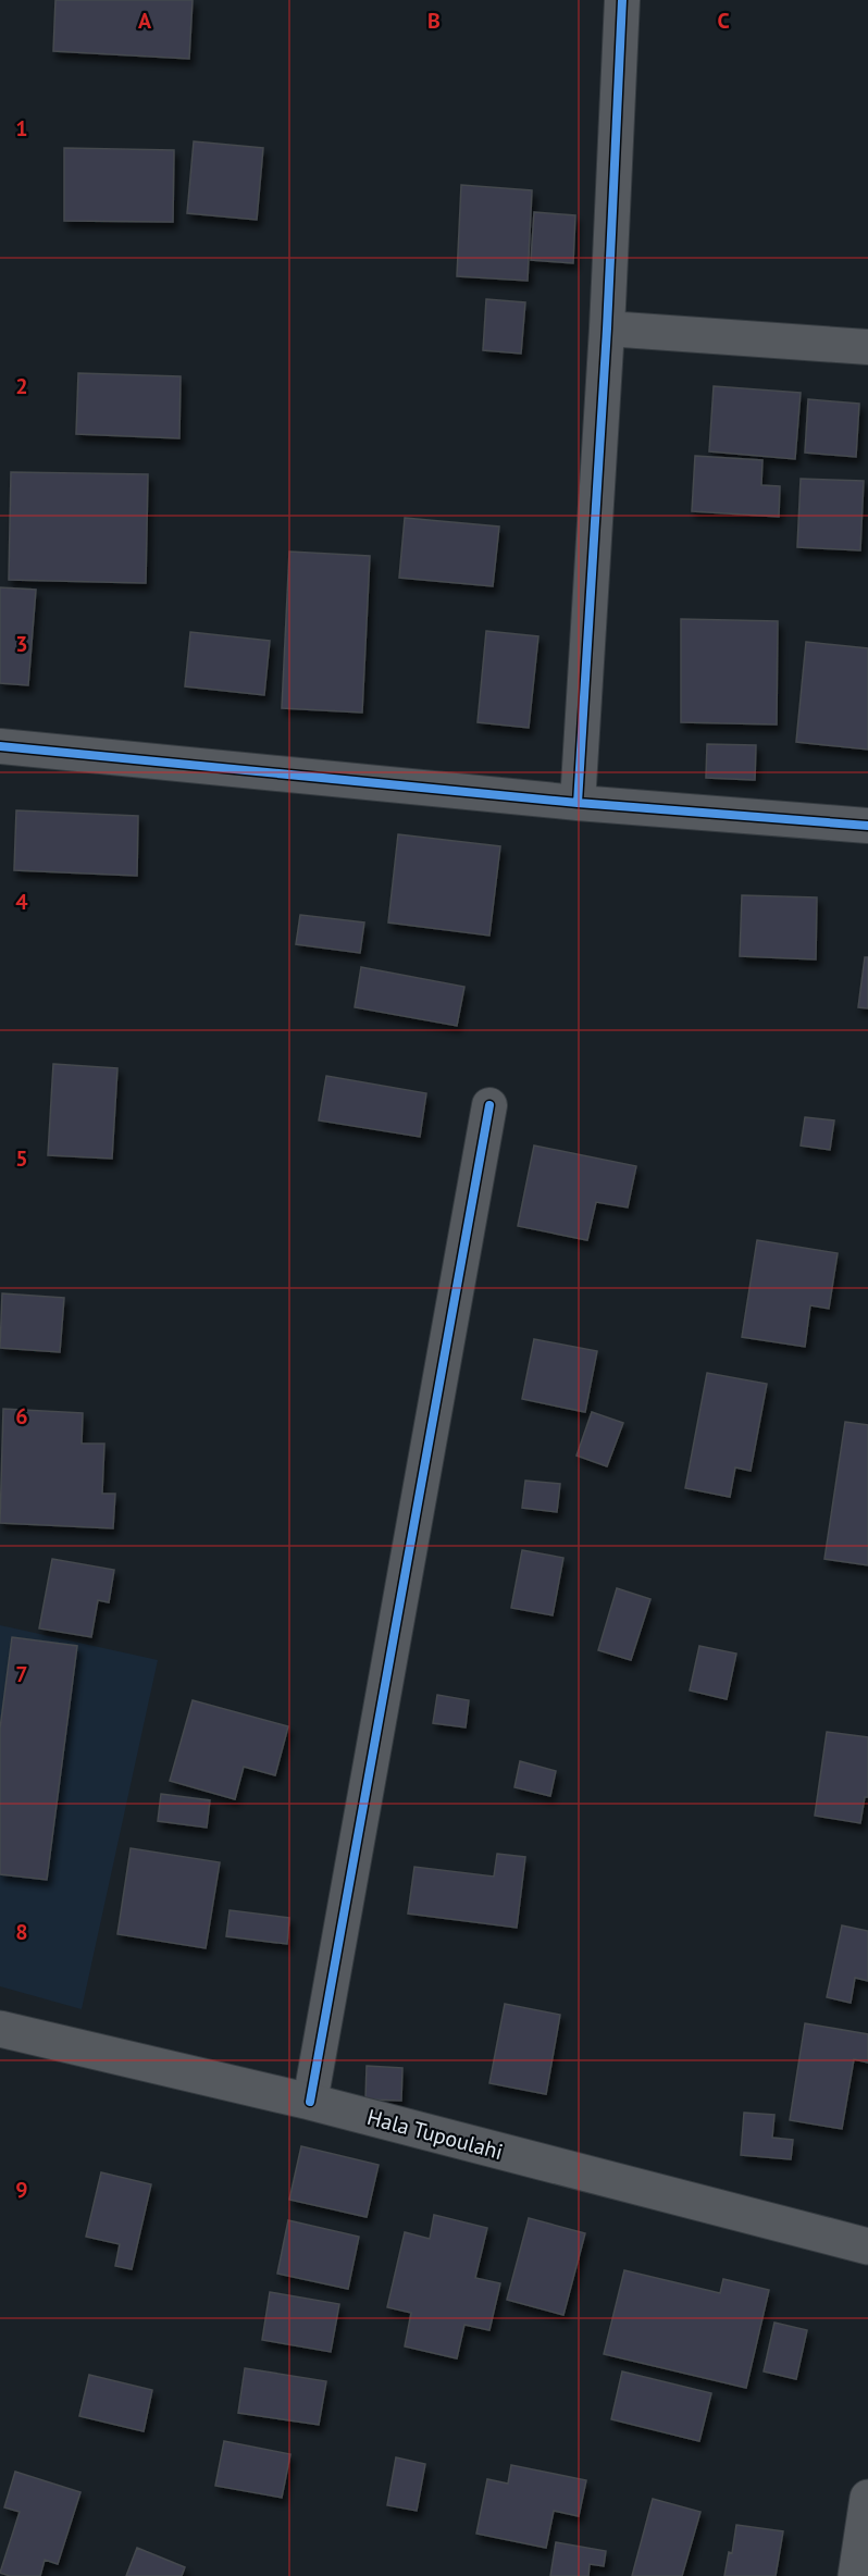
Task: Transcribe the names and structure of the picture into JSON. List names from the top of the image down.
{
  "streets": {
    "main road": ["Hala Tupoulahi"]
  },
  "grid": {
    "columns": ["A", "B", "C"],
    "rows": [
      "1",
      "2",
      "3",
      "4",
      "5",
      "6",
      "7",
      "8",
      "9"
    ]
  }
}
